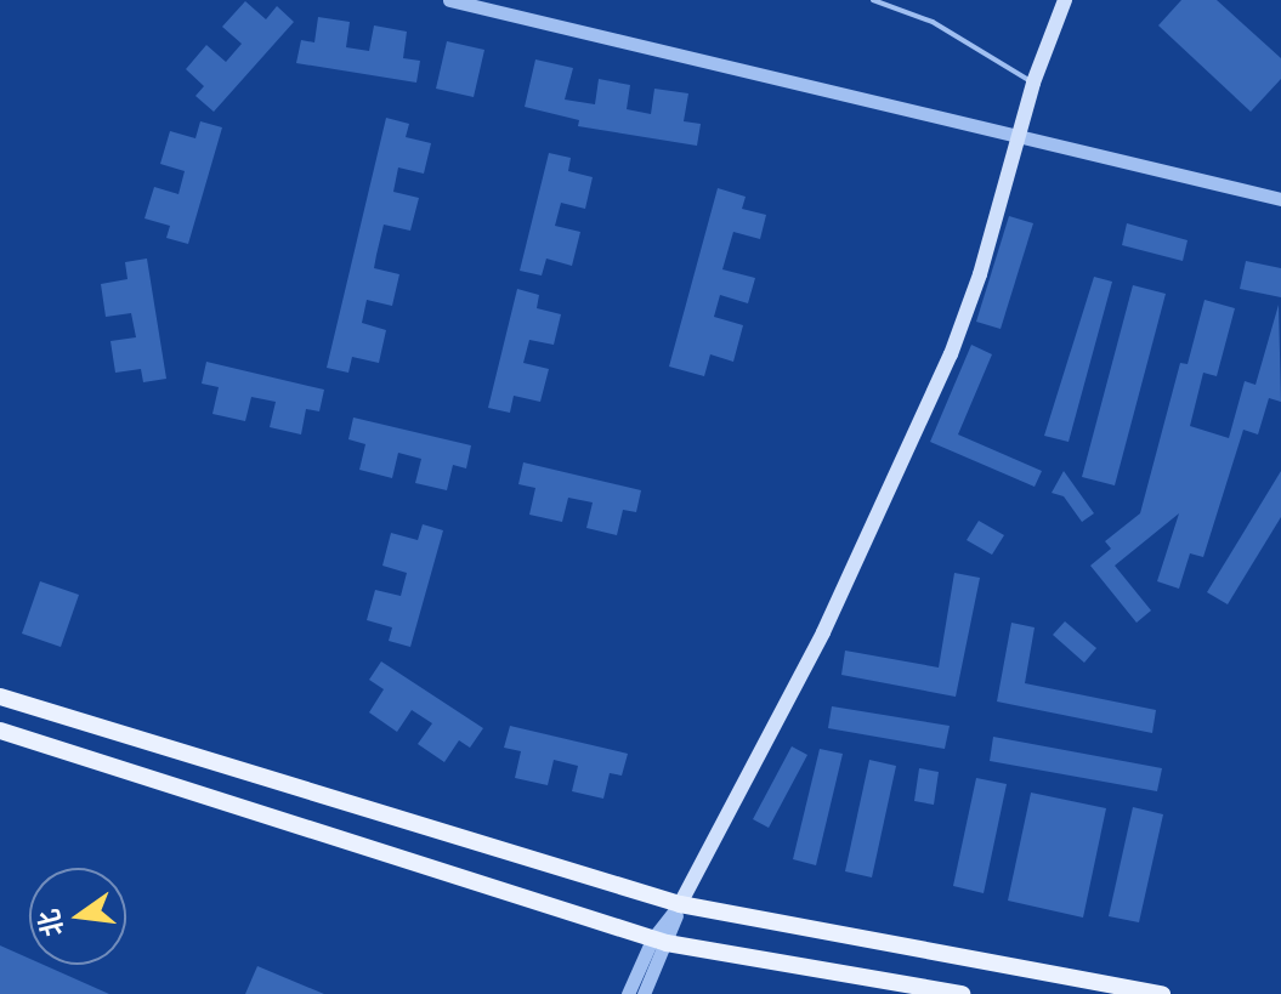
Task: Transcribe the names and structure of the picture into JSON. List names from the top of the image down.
{
  "north": "left"
}
